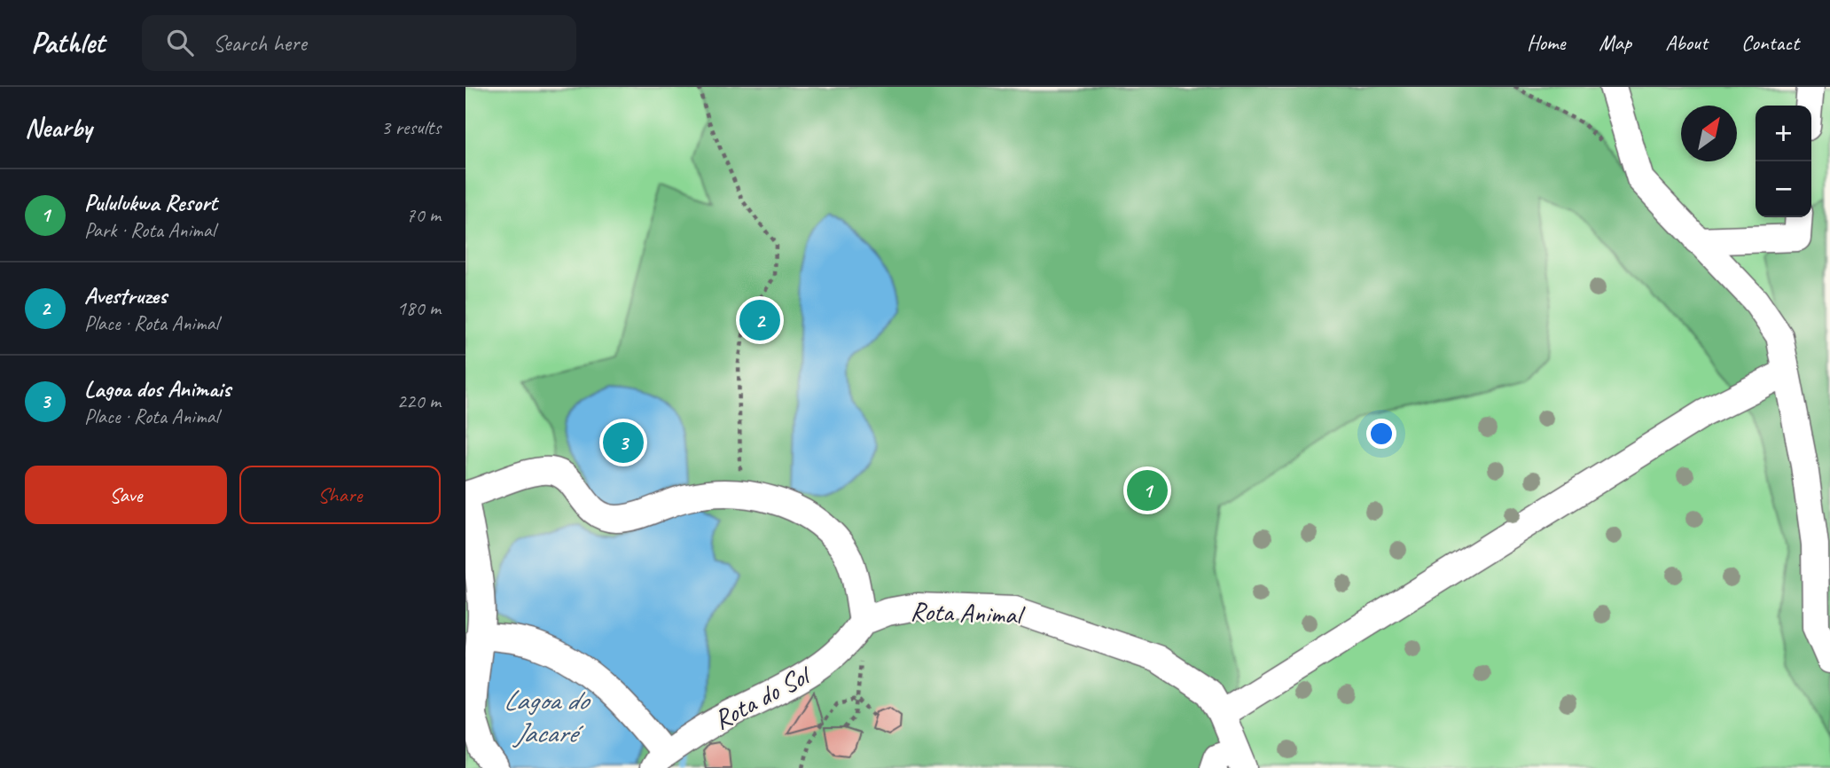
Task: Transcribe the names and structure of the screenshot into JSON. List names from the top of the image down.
{
  "streets": {
    "street": ["Rota Animal", "Rota do Sol"]
  },
  "crossings": [
    ["Rota Animal", "Rota do Sol"]
  ],
  "water": ["Lagoa do Jacaré"],
  "north": "top right",
  "page": {
    "header": "Pathlet",
    "search": "Search here",
    "nav": [
      "Home",
      "Map",
      "About",
      "Contact"
    ],
    "heading": ["Nearby", "3 results"],
    "map_buttons": ["+", "−"],
    "list": [
      {
        "mark": "1",
        "name": "Pululukwa Resort",
        "note": "Park · Rota Animal",
        "value": "70 m"
      },
      {
        "mark": "2",
        "name": "Avestruzes",
        "note": "Place · Rota Animal",
        "value": "180 m"
      },
      {
        "mark": "3",
        "name": "Lagoa dos Animais",
        "note": "Place · Rota Animal",
        "value": "220 m"
      }
    ],
    "pins": ["2", "3", "1"],
    "buttons": ["Save", "Share"]
  }
}
